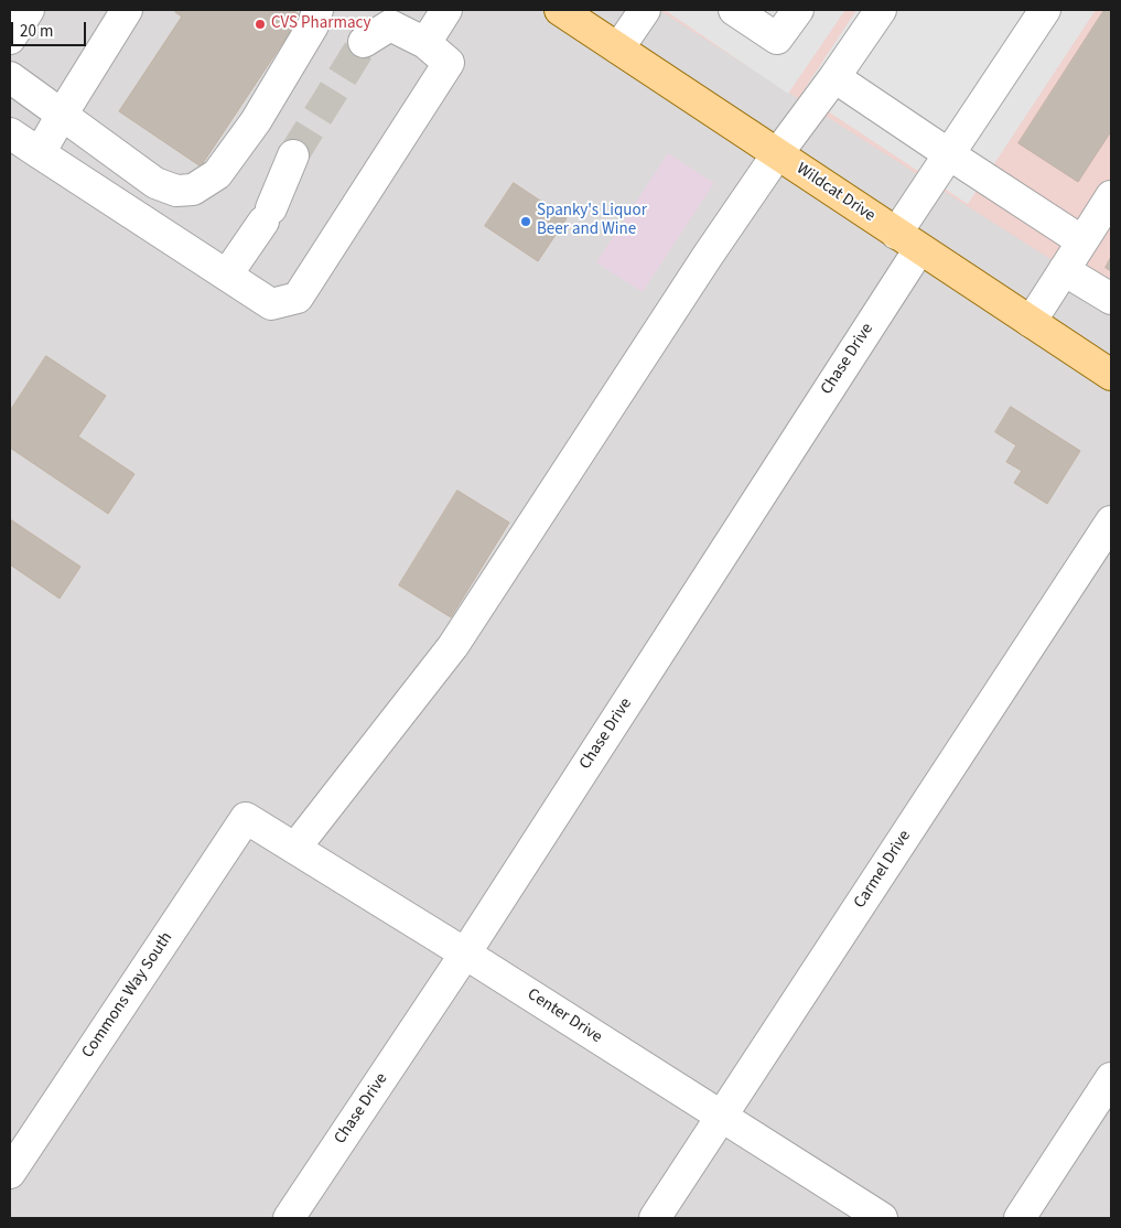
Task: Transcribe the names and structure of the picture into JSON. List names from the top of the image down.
{
  "streets": {
    "main road": ["Wildcat Drive"],
    "street": [
      "Chase Drive",
      "Carmel Drive",
      "Commons Way South",
      "Center Drive"
    ]
  },
  "crossings": [
    ["Wildcat Drive", "Chase Drive"],
    ["Chase Drive", "Center Drive"],
    ["Carmel Drive", "Center Drive"],
    ["Commons Way South", "Center Drive"]
  ],
  "places": ["CVS Pharmacy", "Spanky's Liquor Beer and Wine"],
  "scale_bar": "20 m"
}
